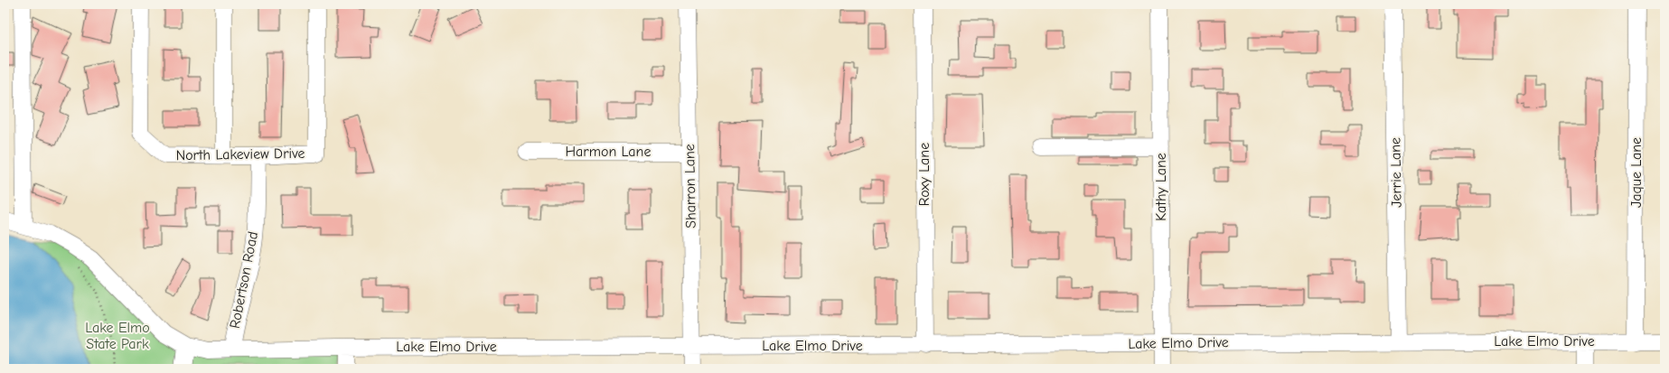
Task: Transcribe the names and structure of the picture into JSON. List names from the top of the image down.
{
  "streets": {
    "street": [
      "Harmon Lane",
      "North Lakeview Drive",
      "Jerrie Lane",
      "Jaque Lane",
      "Roxy Lane",
      "Sharron Lane",
      "Kathy Lane",
      "Robertson Road",
      "Lake Elmo Drive"
    ]
  },
  "crossings": [
    ["Harmon Lane", "Sharron Lane"],
    ["North Lakeview Drive", "Robertson Road"],
    ["Jerrie Lane", "Lake Elmo Drive"],
    ["Jaque Lane", "Lake Elmo Drive"],
    ["Roxy Lane", "Lake Elmo Drive"],
    ["Sharron Lane", "Lake Elmo Drive"],
    ["Kathy Lane", "Lake Elmo Drive"],
    ["Robertson Road", "Lake Elmo Drive"]
  ],
  "parks": ["Lake Elmo State Park"]
}
